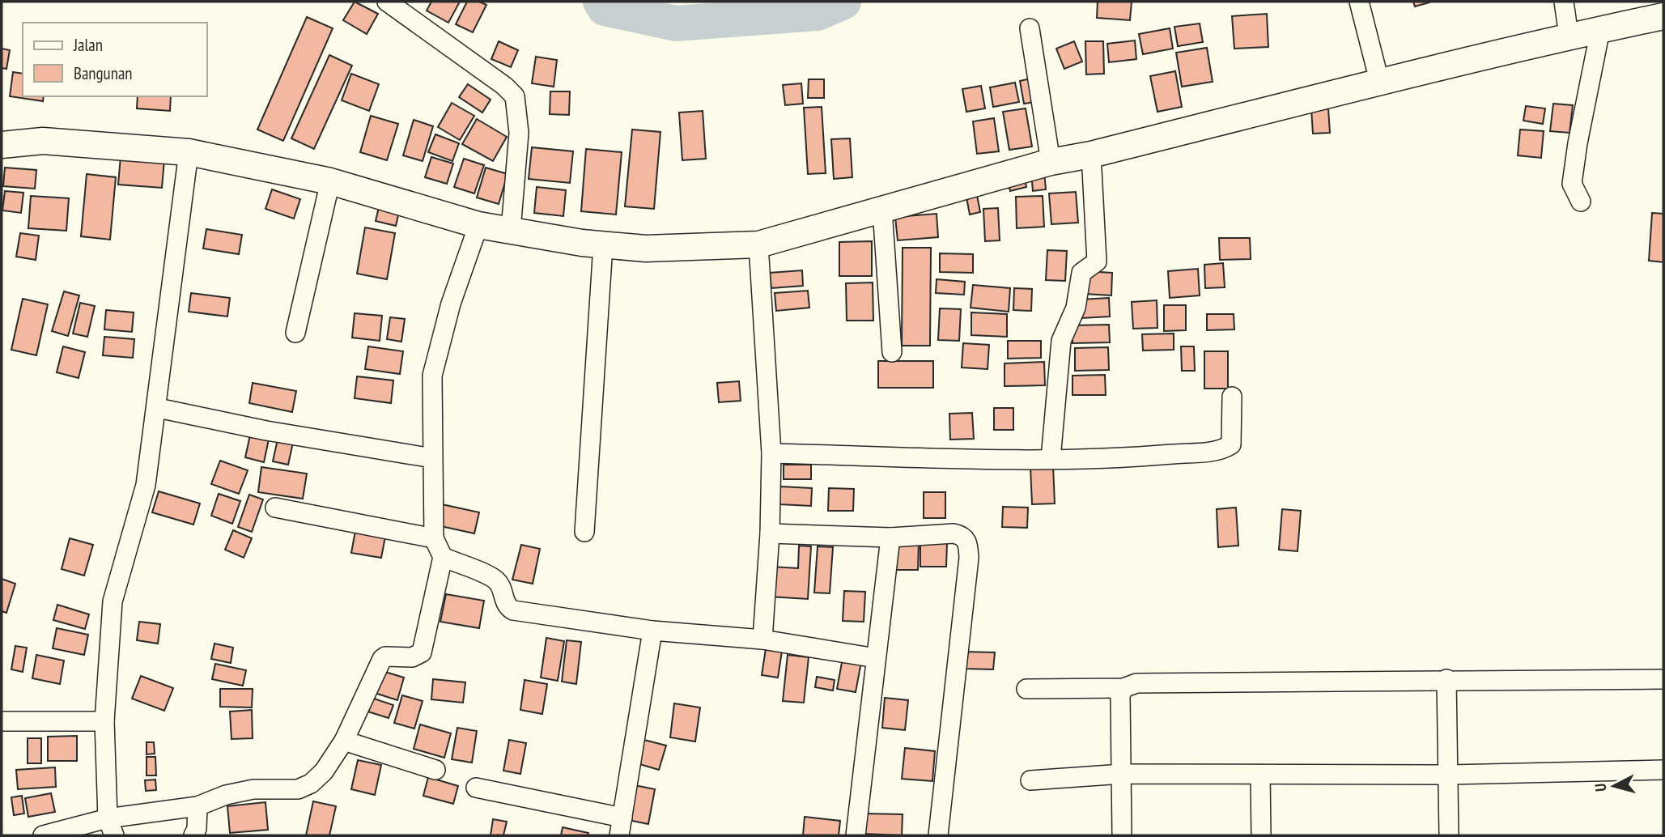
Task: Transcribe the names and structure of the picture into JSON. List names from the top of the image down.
{
  "legend": ["Jalan", "Bangunan"],
  "north": "left"
}
